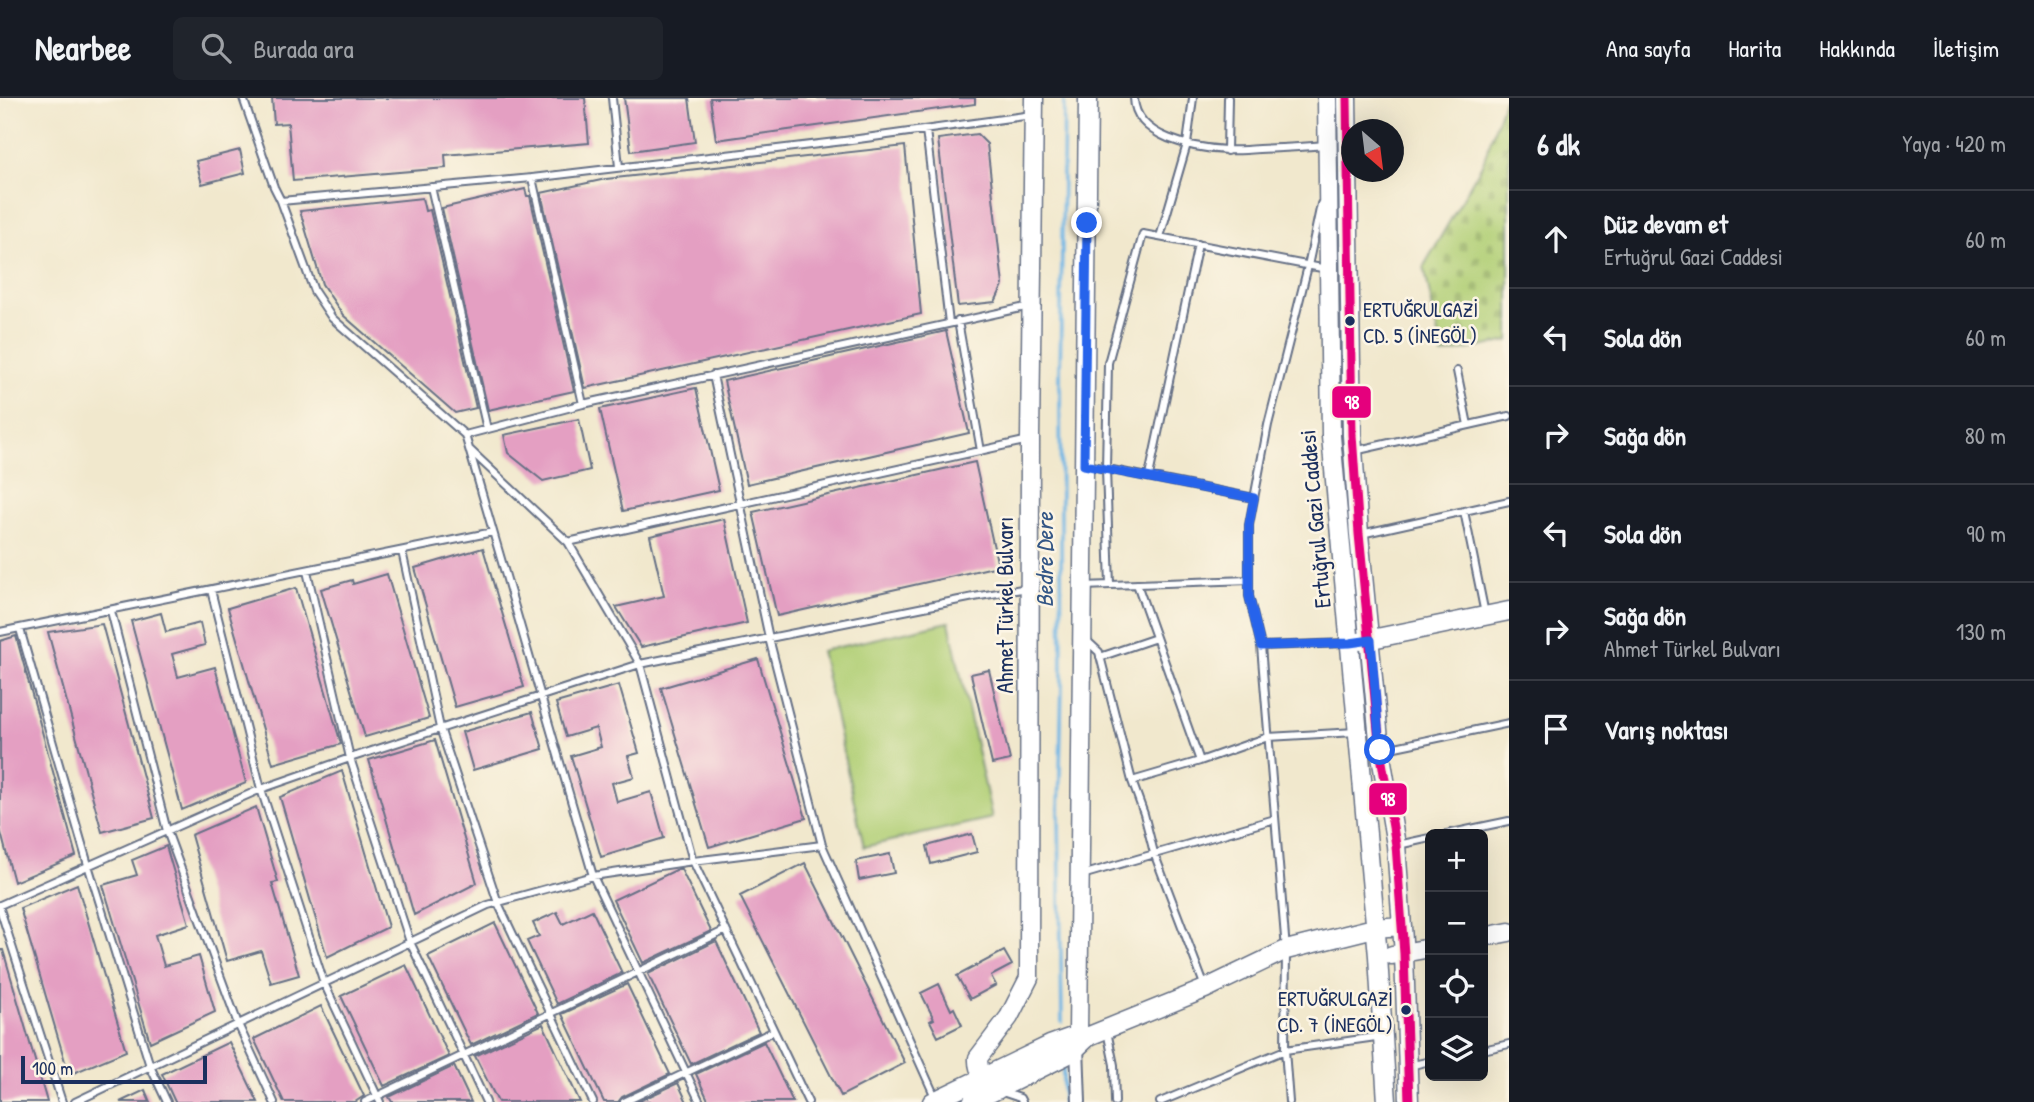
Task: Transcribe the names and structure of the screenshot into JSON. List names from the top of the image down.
{
  "streets": {
    "street": ["Ertuğrul Gazi Caddesi", "Ahmet Türkel Bulvarı"]
  },
  "water": ["Bedre Dere"],
  "places": ["ERTUĞRULGAZİ CD. 5 (İNEGÖL)", "ERTUĞRULGAZİ CD. 7 (İNEGÖL)"],
  "lines": ["transit line 98"],
  "scale_bar": "100 m",
  "north": "bottom right",
  "page": {
    "header": "Nearbee",
    "search": "Burada ara",
    "nav": [
      "Ana sayfa",
      "Harita",
      "Hakkında",
      "İletişim"
    ],
    "heading": ["6 dk", "Yaya · 420 m"],
    "list": [
      ["Düz devam et", "Ertuğrul Gazi Caddesi", "60 m"],
      ["Sola dön", "60 m"],
      ["Sağa dön", "80 m"],
      ["Sola dön", "90 m"],
      ["Sağa dön", "Ahmet Türkel Bulvarı", "130 m"],
      "Varış noktası"
    ],
    "map_buttons": ["+", "−"],
    "scale": "100 m"
  }
}
